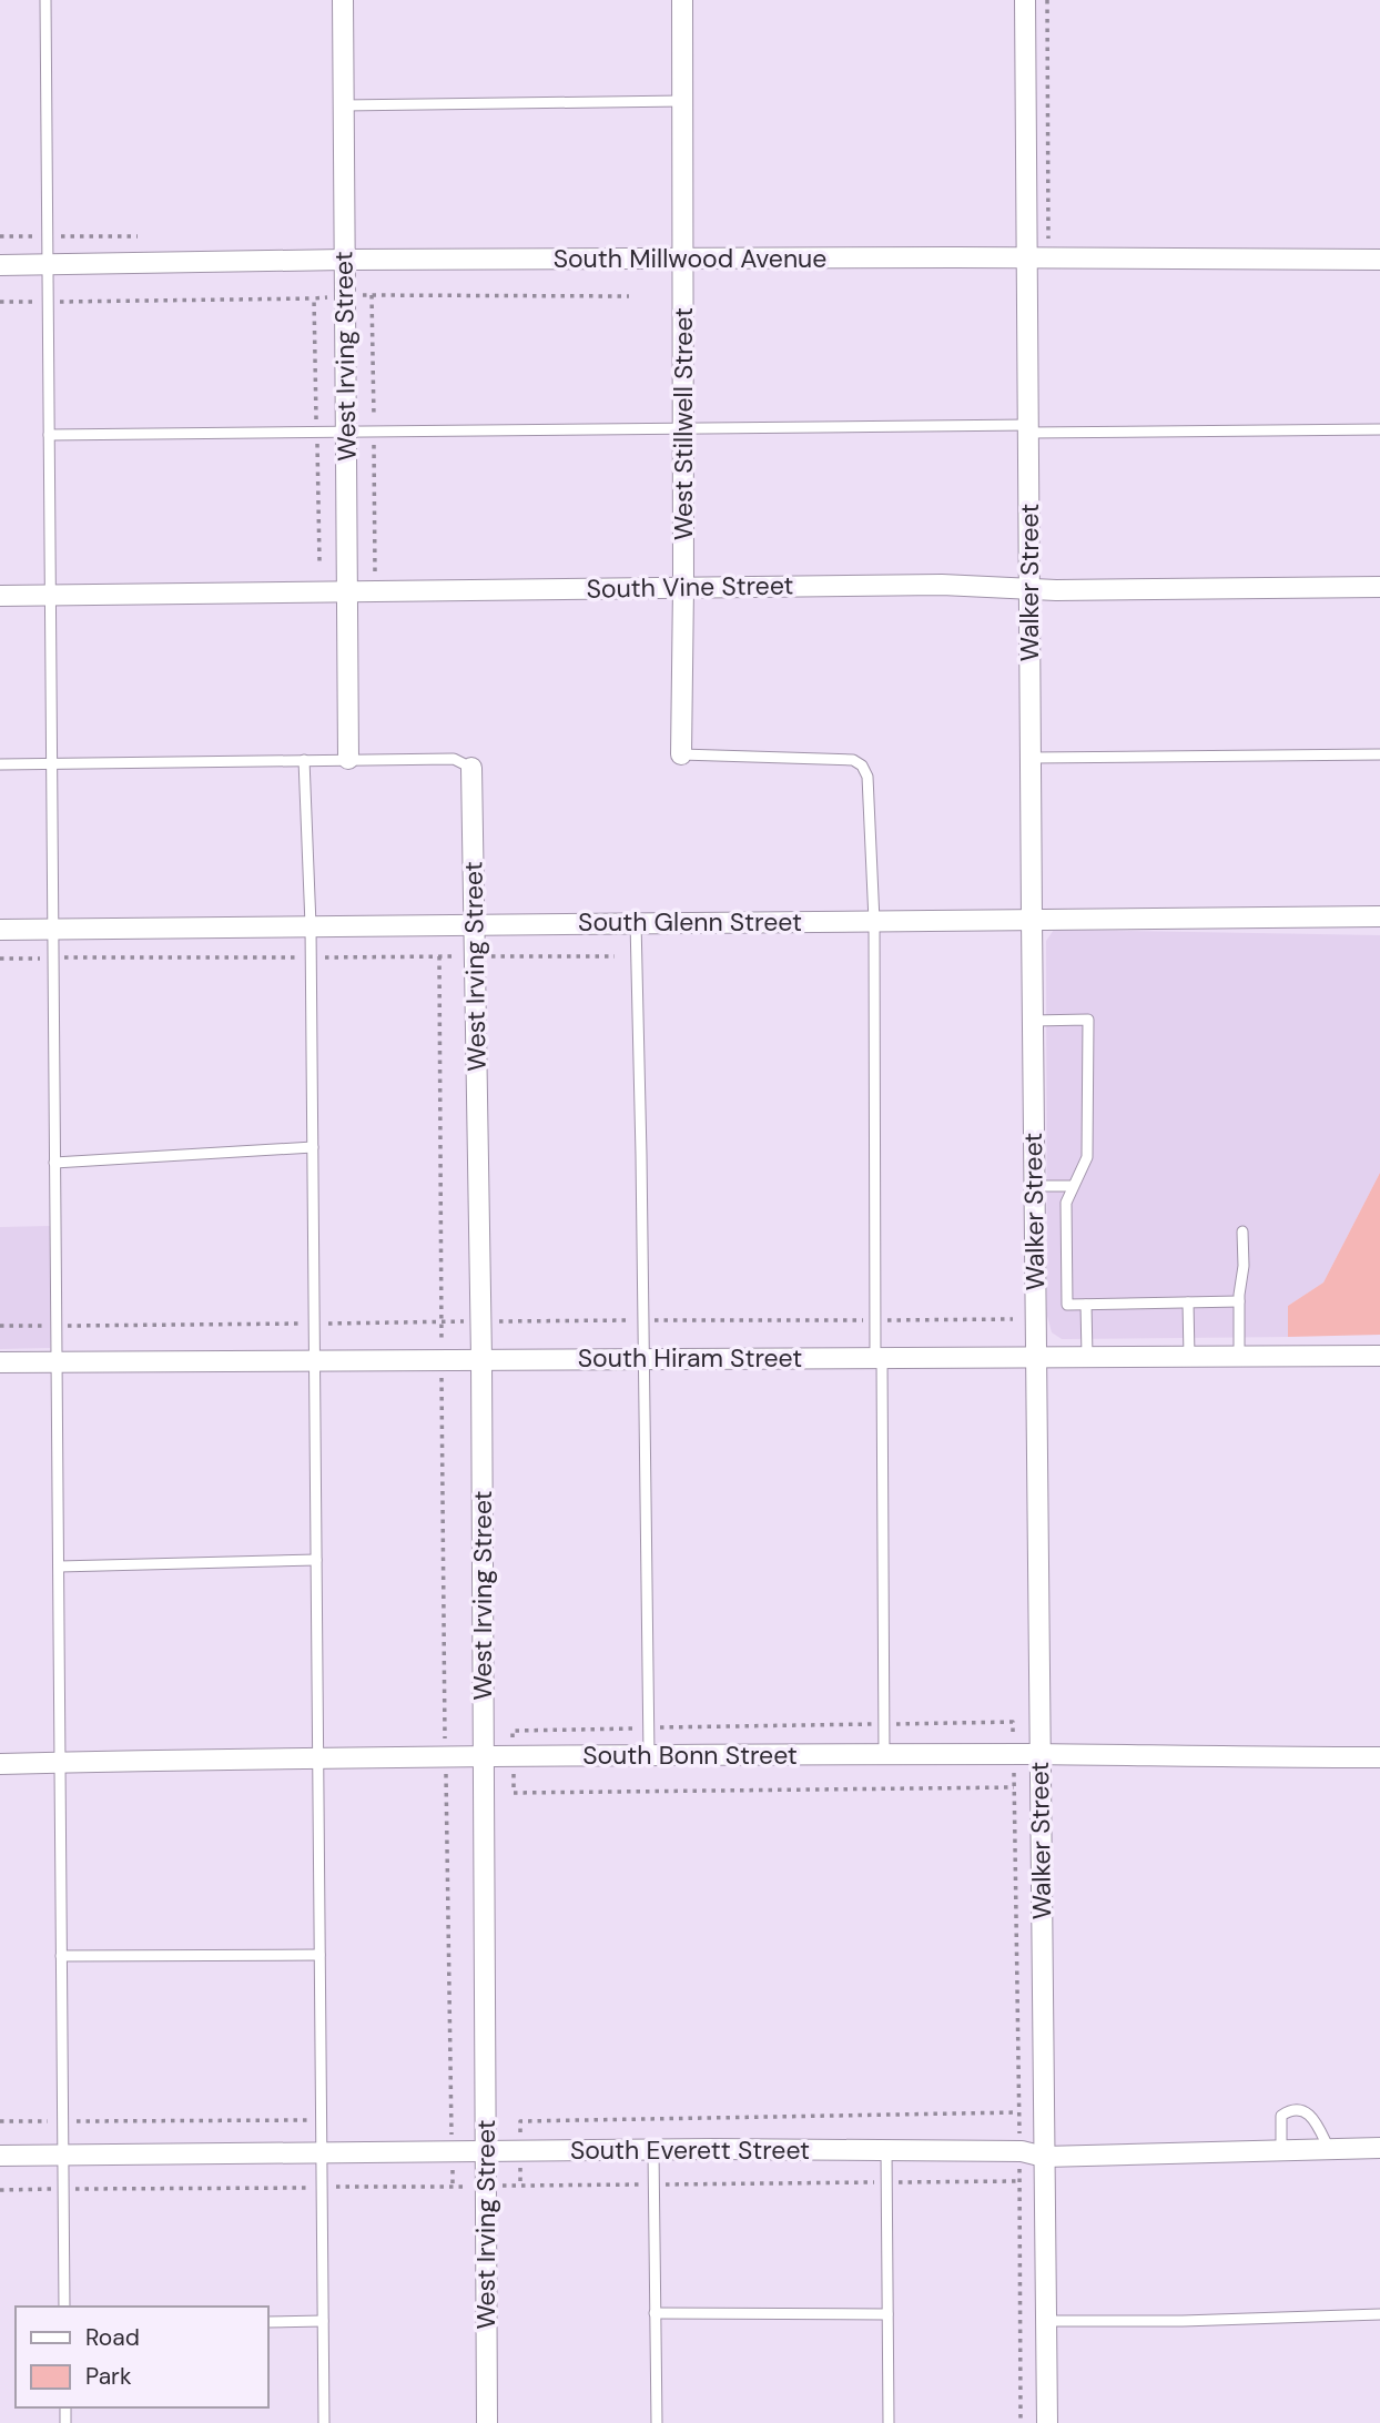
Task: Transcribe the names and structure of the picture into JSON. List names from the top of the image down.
{
  "streets": {
    "street": [
      "South Millwood Avenue",
      "West Irving Street",
      "West Stillwell Street",
      "Walker Street",
      "South Vine Street",
      "South Glenn Street",
      "South Hiram Street",
      "South Bonn Street",
      "South Everett Street"
    ]
  },
  "crossings": [
    ["South Millwood Avenue", "West Irving Street"],
    ["South Millwood Avenue", "West Stillwell Street"],
    ["South Millwood Avenue", "Walker Street"],
    ["West Irving Street", "South Vine Street"],
    ["West Irving Street", "South Glenn Street"],
    ["West Irving Street", "South Hiram Street"],
    ["West Irving Street", "South Bonn Street"],
    ["West Irving Street", "South Everett Street"],
    ["West Stillwell Street", "South Vine Street"],
    ["Walker Street", "South Vine Street"],
    ["Walker Street", "South Glenn Street"],
    ["Walker Street", "South Hiram Street"],
    ["Walker Street", "South Bonn Street"],
    ["Walker Street", "South Everett Street"]
  ],
  "legend": ["Road", "Park"]
}
